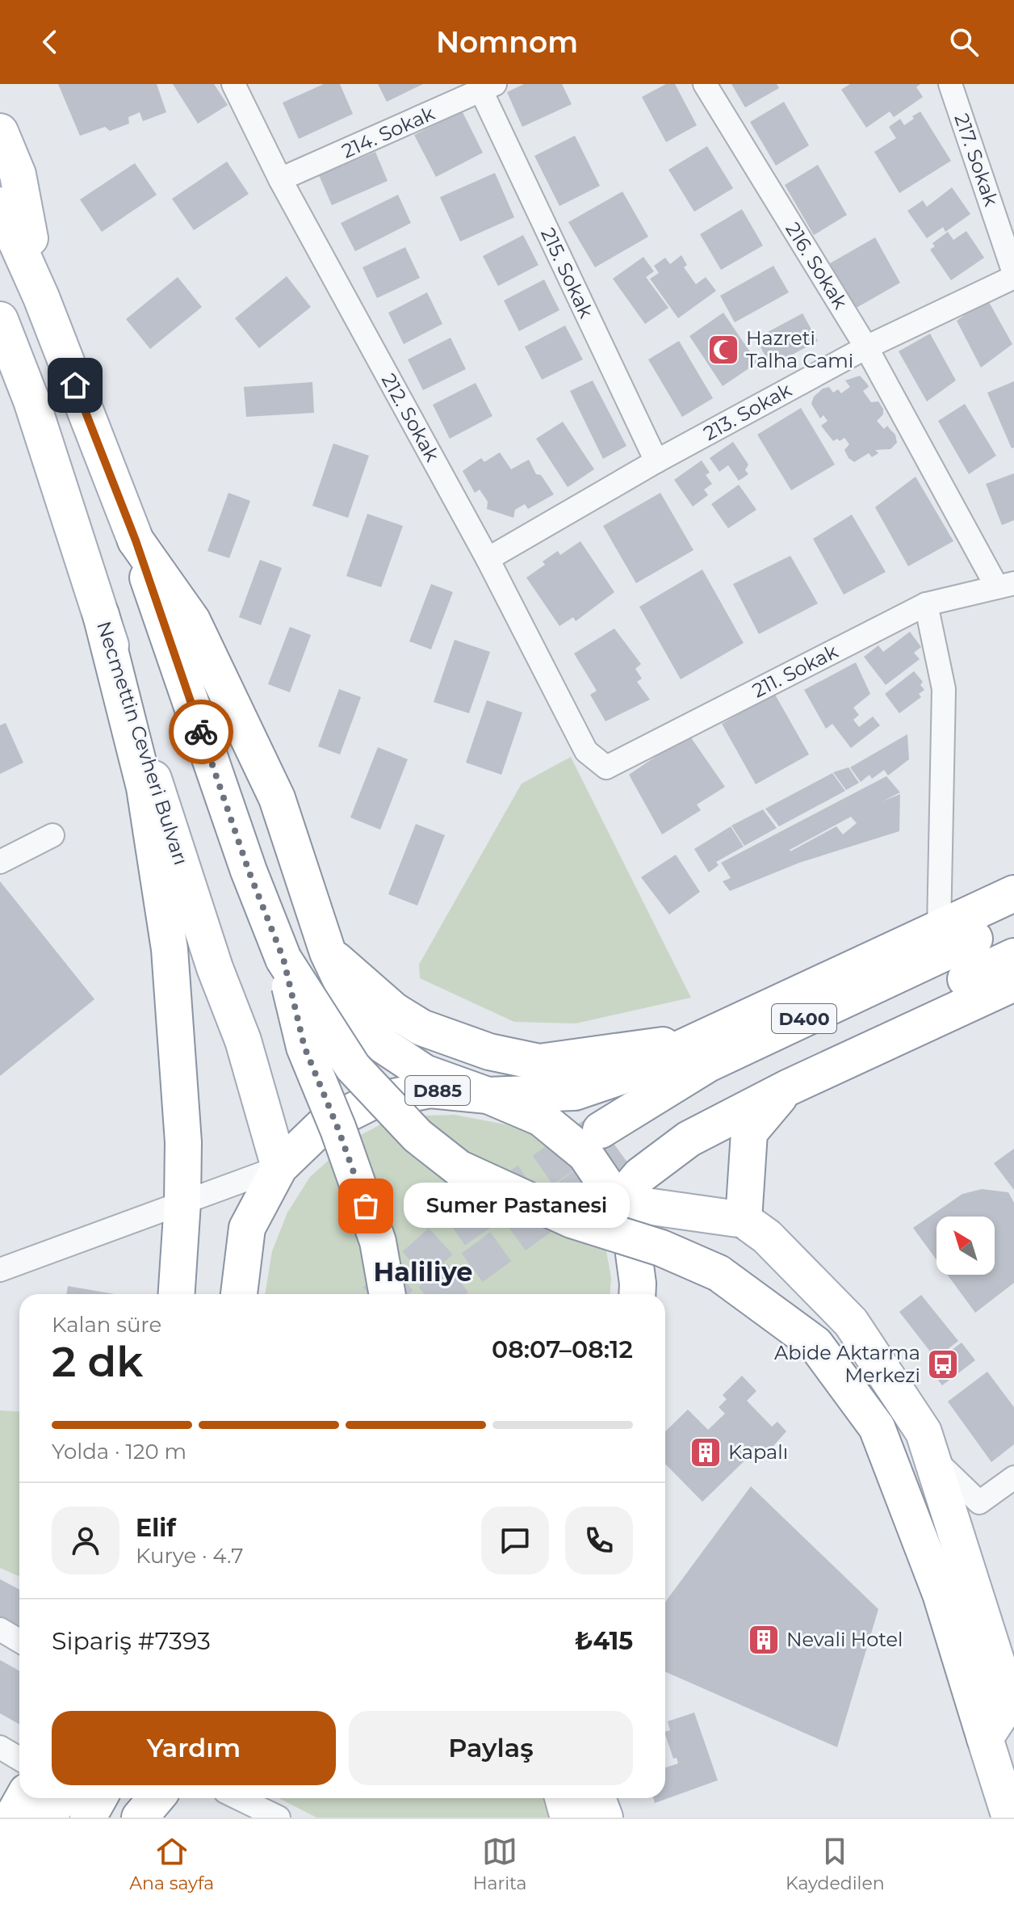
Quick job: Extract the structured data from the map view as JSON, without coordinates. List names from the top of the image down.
{
  "streets": {
    "main road": ["Necmettin Cevheri Bulvarı", "D400", "D885"],
    "street": [
      "214. Sokak",
      "217. Sokak",
      "216. Sokak",
      "215. Sokak",
      "213. Sokak",
      "212. Sokak",
      "211. Sokak"
    ]
  },
  "crossings": [
    ["214. Sokak", "215. Sokak"],
    ["214. Sokak", "212. Sokak"],
    ["217. Sokak", "213. Sokak"],
    ["216. Sokak", "213. Sokak"],
    ["216. Sokak", "211. Sokak"],
    ["215. Sokak", "213. Sokak"],
    ["213. Sokak", "212. Sokak"],
    ["212. Sokak", "211. Sokak"],
    ["Necmettin Cevheri Bulvarı", "D885"]
  ],
  "districts": ["Haliliye"],
  "places": {
    "mosque": ["Hazreti Talha Cami"],
    "other": ["Sumer Pastanesi"],
    "bus stop": ["Abide Aktarma Merkezi"],
    "building": ["Kapalı", "Nevali Hotel"]
  },
  "north": "top left",
  "page": {
    "header": "Nomnom",
    "bubble": "Sumer Pastanesi",
    "heading": ["2 dk", "Kalan süre", "08:07–08:12"],
    "panel": [
      "Elif",
      "Kurye · 4.7",
      "Sipariş #7393",
      "₺415"
    ],
    "bar": "Yolda · 120 m",
    "buttons": ["Yardım", "Paylaş"],
    "tabs": ["Ana sayfa", "Harita", "Kaydedilen"]
  }
}
